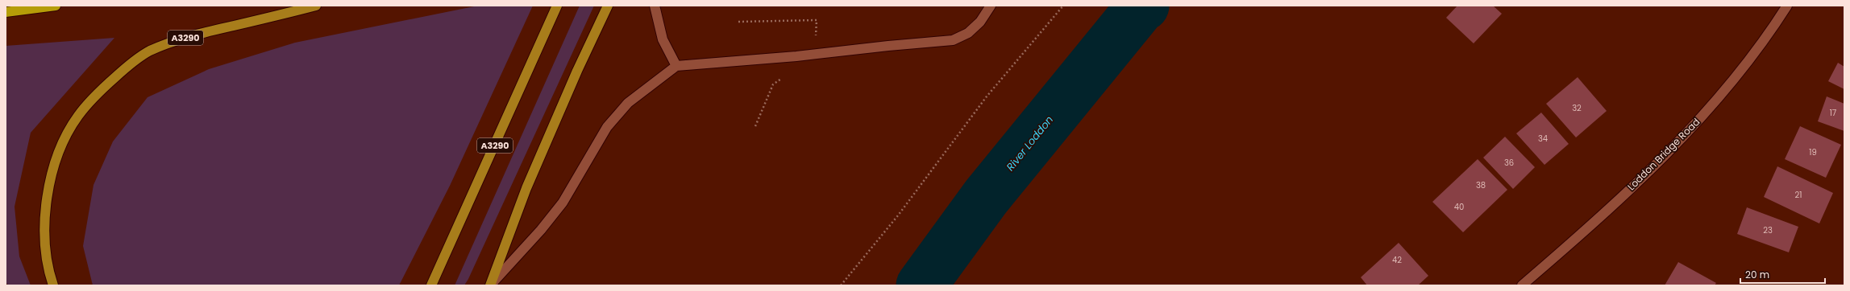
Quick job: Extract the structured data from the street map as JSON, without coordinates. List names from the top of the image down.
{
  "streets": {
    "main road": ["A3290"],
    "street": ["Loddon Bridge Road"]
  },
  "water": ["River Loddon"],
  "house_numbers": [
    "32",
    "17",
    "34",
    "19",
    "36",
    "38",
    "21",
    "40",
    "23",
    "42"
  ],
  "scale_bar": "20 m"
}
